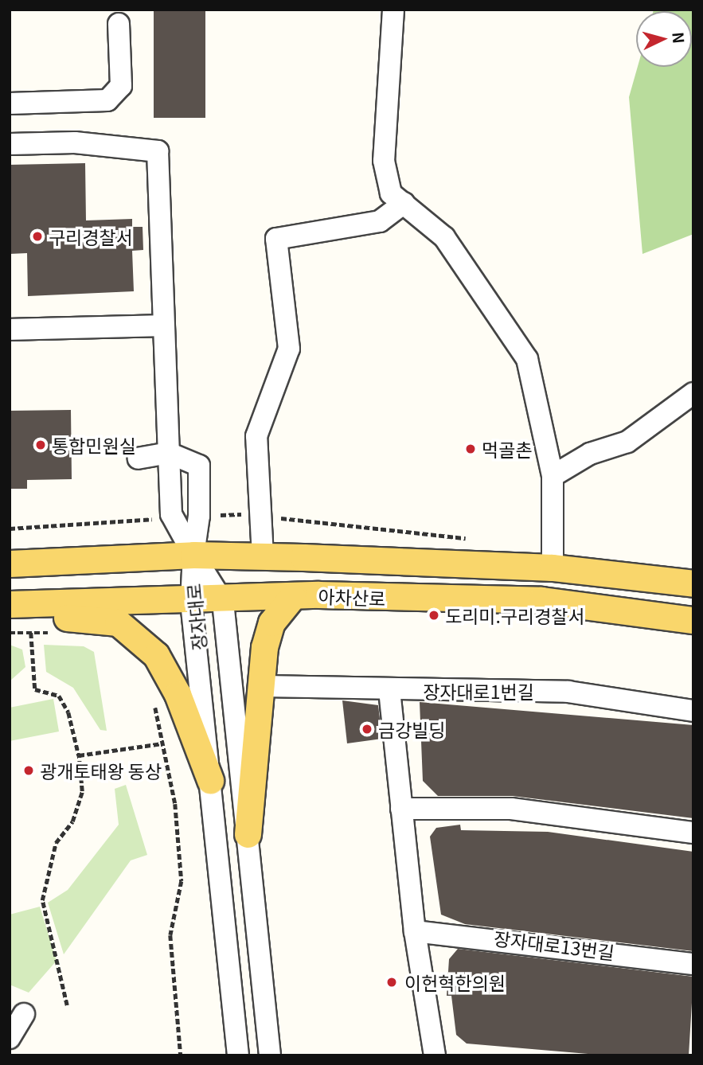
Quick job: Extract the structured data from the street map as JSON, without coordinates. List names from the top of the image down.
{
  "streets": {
    "main road": ["아차산로"],
    "street": ["장자대로", "장자대로1번길", "장자대로13번길"]
  },
  "crossings": [
    ["아차산로", "장자대로"]
  ],
  "places": [
    "구리경찰서",
    "통합민원실",
    "먹골촌",
    "도리미.구리경찰서",
    "금강빌딩",
    "광개토태왕 동상",
    "이헌혁한의원"
  ],
  "north": "right"
}
